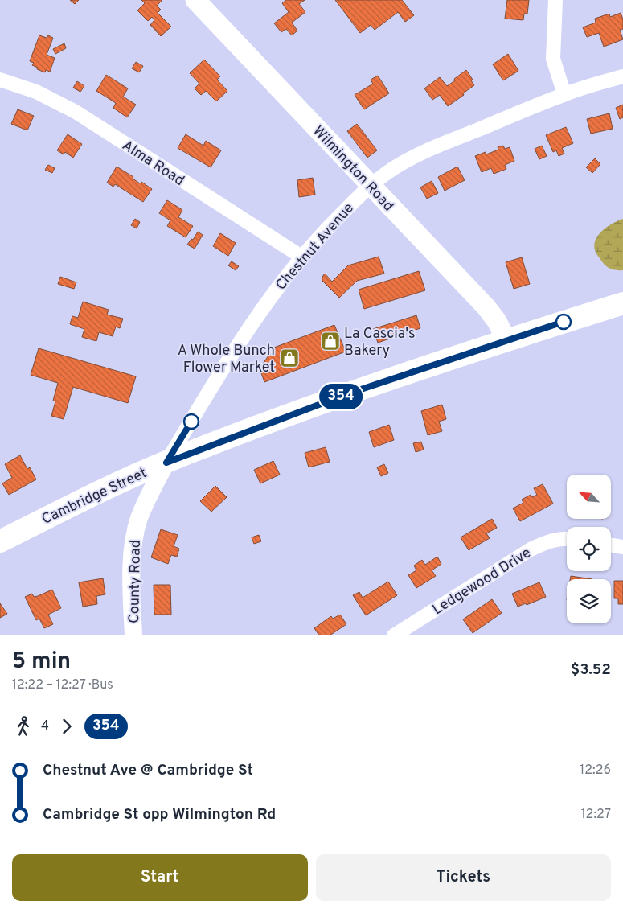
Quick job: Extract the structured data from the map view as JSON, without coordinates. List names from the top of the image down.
{
  "streets": {
    "main road": ["Wilmington Road", "Cambridge Street"],
    "street": [
      "Alma Road",
      "Chestnut Avenue",
      "Ledgewood Drive",
      "County Road"
    ]
  },
  "crossings": [
    ["Alma Road", "Chestnut Avenue"],
    ["Wilmington Road", "Chestnut Avenue"],
    ["Wilmington Road", "Cambridge Street"],
    ["Chestnut Avenue", "Cambridge Street"],
    ["Chestnut Avenue", "County Road"],
    ["Cambridge Street", "County Road"]
  ],
  "places": {
    "shop": ["La Cascia's Bakery", "A Whole Bunch Flower Market"]
  },
  "lines": ["bus line 354"],
  "north": "top left",
  "page": {
    "on_map": "354",
    "heading": ["5 min", "12:22 – 12:27 · Bus", "$3.52"],
    "legs": ["4", "354"],
    "list": [
      {
        "name": "Chestnut Ave @ Cambridge St",
        "value": "12:26"
      },
      {
        "name": "Cambridge St opp Wilmington Rd",
        "value": "12:27"
      }
    ],
    "buttons": ["Start", "Tickets"]
  }
}
